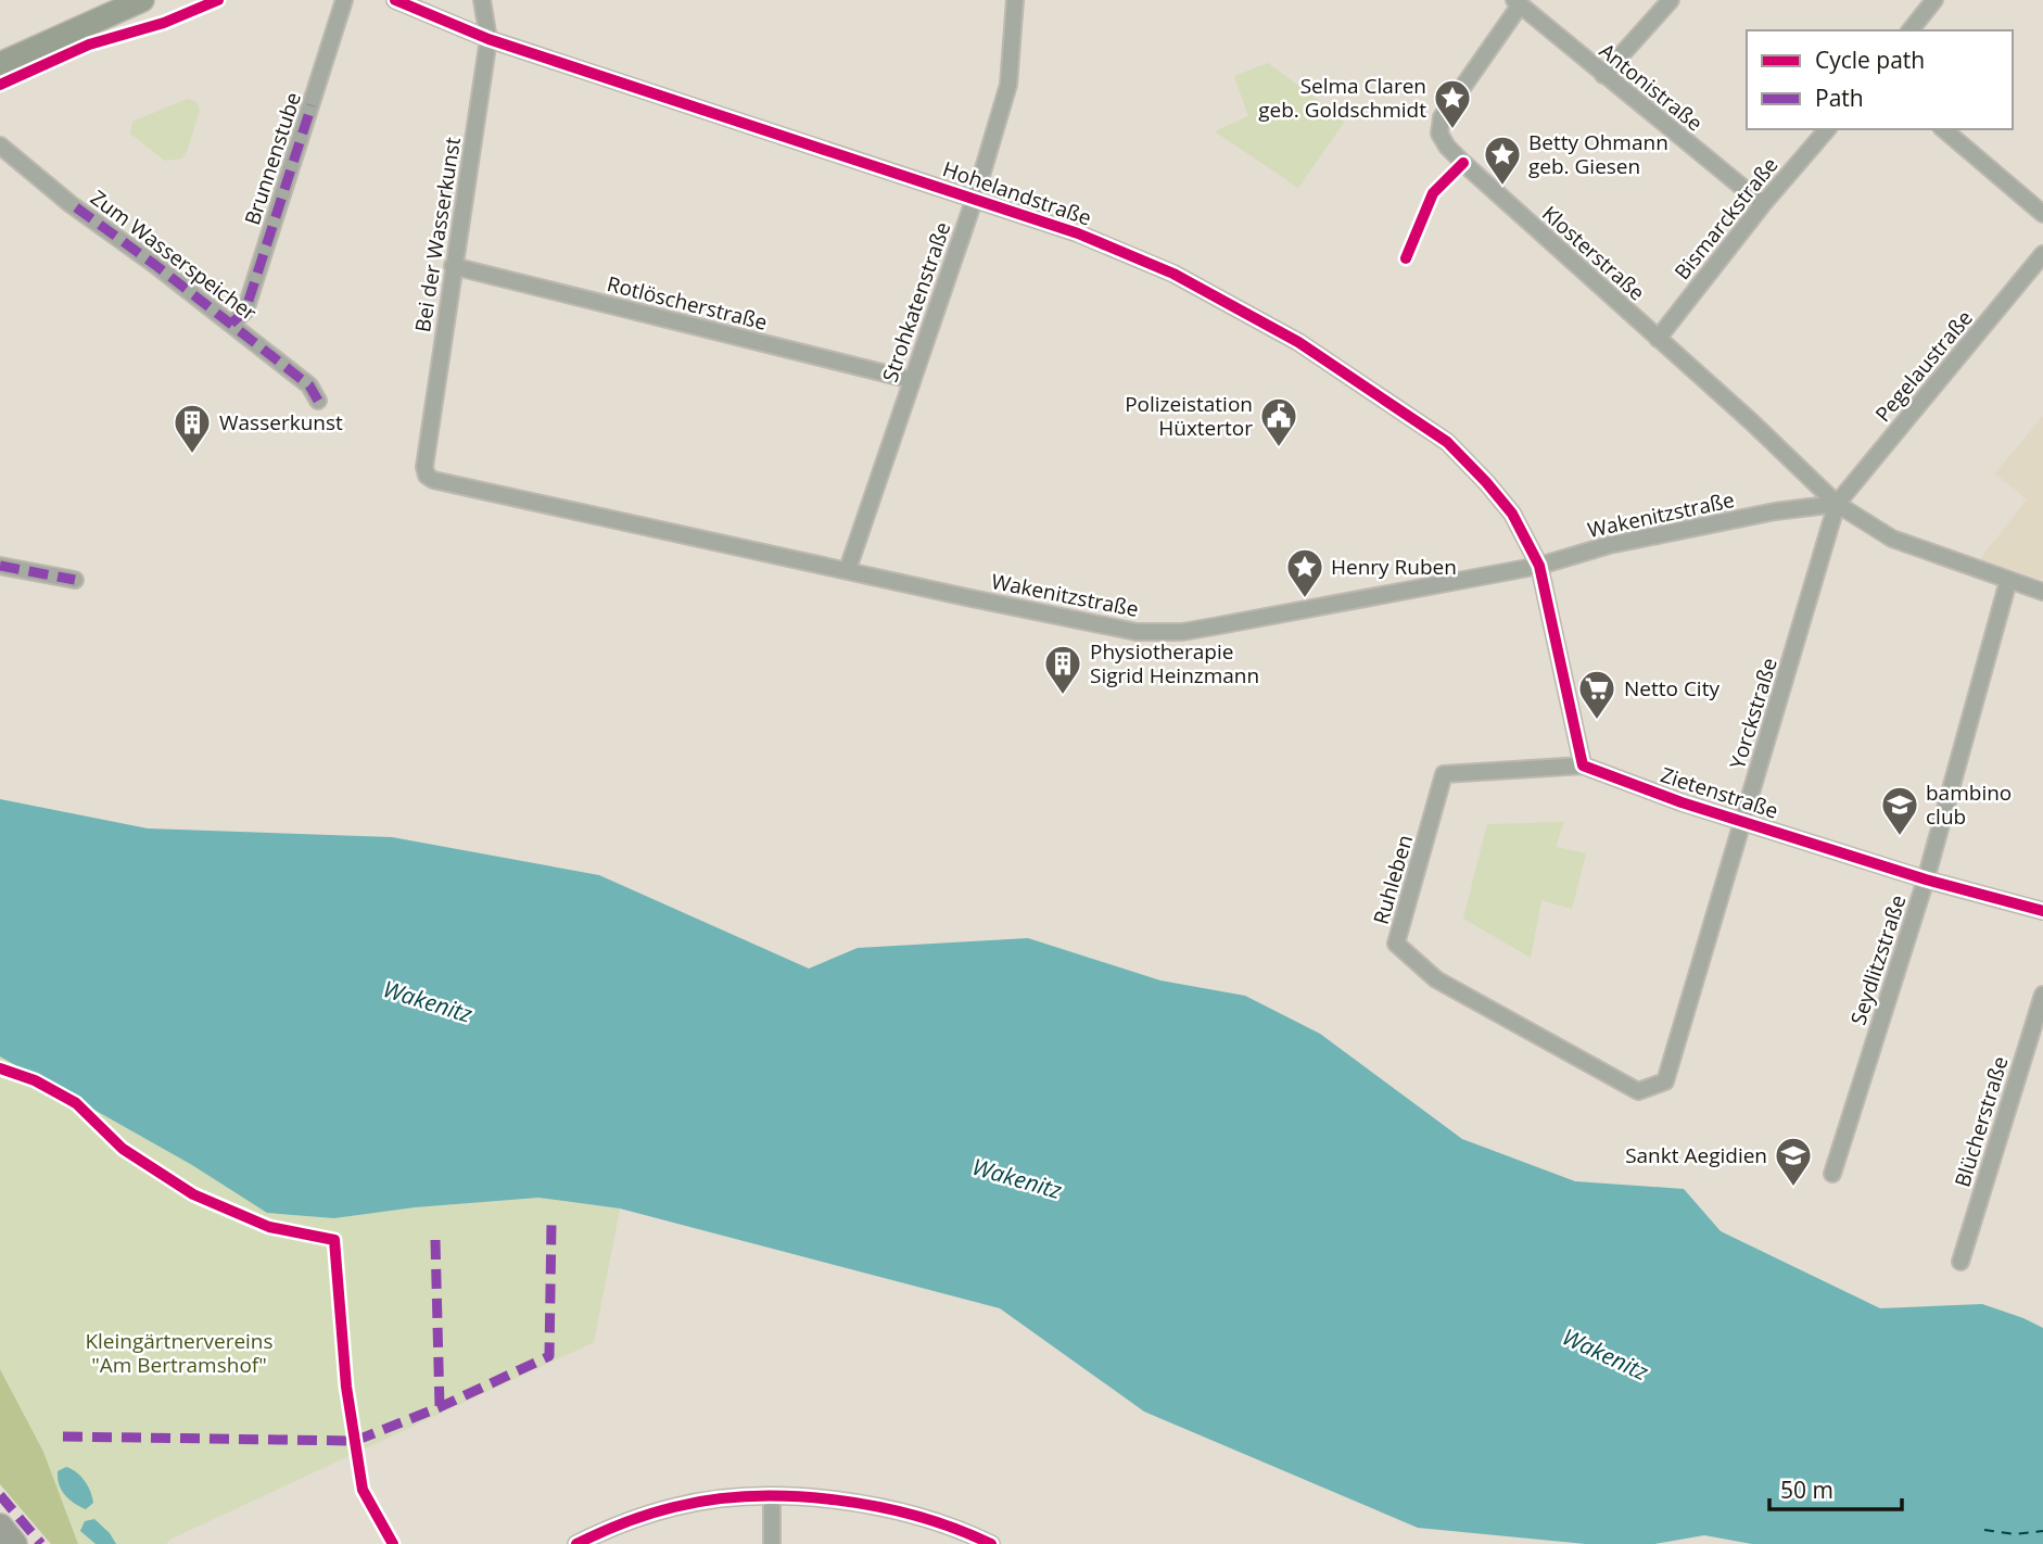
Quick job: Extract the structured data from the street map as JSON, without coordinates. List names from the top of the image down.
{
  "streets": {
    "street": [
      "Antonistraße",
      "Brunnenstube",
      "Hohelandstraße",
      "Bismarckstraße",
      "Bei der Wasserkunst",
      "Klosterstraße",
      "Zum Wasserspeicher",
      "Strohkatenstraße",
      "Rotlöscherstraße",
      "Pegelaustraße",
      "Wakenitzstraße",
      "Yorckstraße",
      "Zietenstraße",
      "Ruhleben",
      "Seydlitzstraße",
      "Blücherstraße"
    ]
  },
  "crossings": [
    ["Antonistraße", "Bismarckstraße"],
    ["Antonistraße", "Klosterstraße"],
    ["Brunnenstube", "Zum Wasserspeicher"],
    ["Hohelandstraße", "Bei der Wasserkunst"],
    ["Hohelandstraße", "Strohkatenstraße"],
    ["Hohelandstraße", "Wakenitzstraße"],
    ["Bismarckstraße", "Klosterstraße"],
    ["Bei der Wasserkunst", "Rotlöscherstraße"],
    ["Bei der Wasserkunst", "Wakenitzstraße"],
    ["Klosterstraße", "Pegelaustraße"],
    ["Klosterstraße", "Wakenitzstraße"],
    ["Klosterstraße", "Yorckstraße"],
    ["Strohkatenstraße", "Rotlöscherstraße"],
    ["Strohkatenstraße", "Wakenitzstraße"],
    ["Pegelaustraße", "Wakenitzstraße"],
    ["Pegelaustraße", "Yorckstraße"],
    ["Wakenitzstraße", "Yorckstraße"],
    ["Yorckstraße", "Zietenstraße"],
    ["Yorckstraße", "Ruhleben"],
    ["Zietenstraße", "Ruhleben"],
    ["Zietenstraße", "Seydlitzstraße"]
  ],
  "water": ["Wakenitz"],
  "parks": ["Kleingärtnervereins \"Am Bertramshof\""],
  "places": {
    "place": ["Selma Claren geb. Goldschmidt", "Betty Ohmann geb. Giesen", "Henry Ruben"],
    "public building": ["Polizeistation Hüxtertor"],
    "building": ["Wasserkunst", "Physiotherapie Sigrid Heinzmann"],
    "supermarket": ["Netto City"],
    "school or university": ["bambino club", "Sankt Aegidien"]
  },
  "legend": ["Cycle path", "Path"],
  "scale_bar": "50 m"
}
